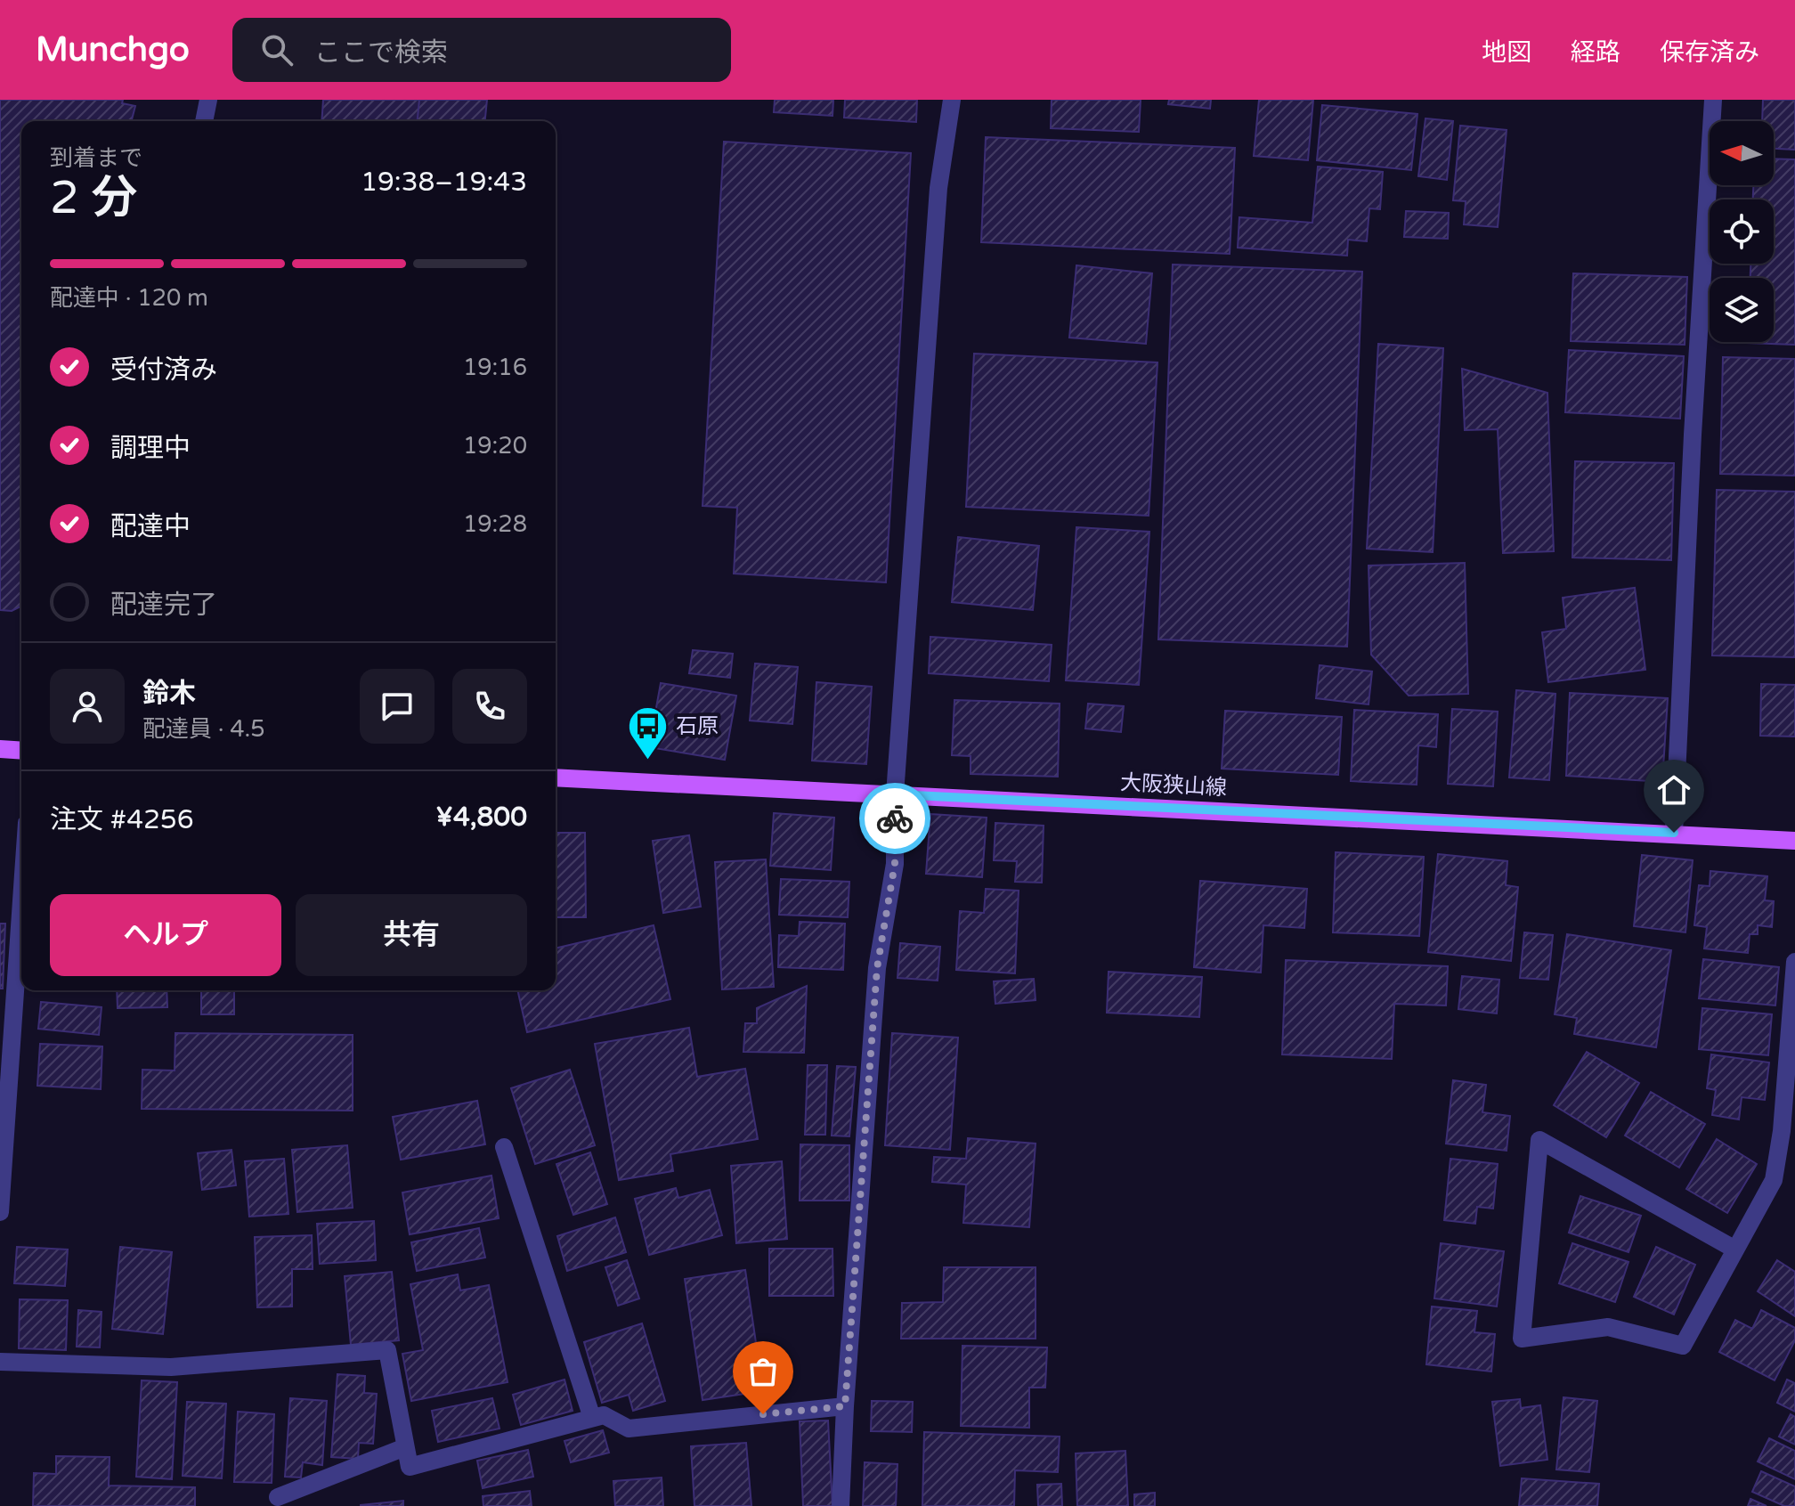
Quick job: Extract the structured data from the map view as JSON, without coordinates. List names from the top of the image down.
{
  "streets": {
    "main road": ["大阪狭山線"]
  },
  "places": {
    "bus stop": ["石原"]
  },
  "north": "left",
  "page": {
    "header": "Munchgo",
    "search": "ここで検索",
    "nav": ["地図", "経路", "保存済み"],
    "heading": ["2 分", "到着まで", "19:38–19:43"],
    "panel": [
      "鈴木",
      "配達員 · 4.5",
      "注文 #4256",
      "¥4,800"
    ],
    "bar": "配達中 · 120 m",
    "list": [
      ["受付済み", "19:16"],
      ["調理中", "19:20"],
      ["配達中", "19:28"],
      "配達完了"
    ],
    "buttons": ["ヘルプ", "共有"]
  }
}
